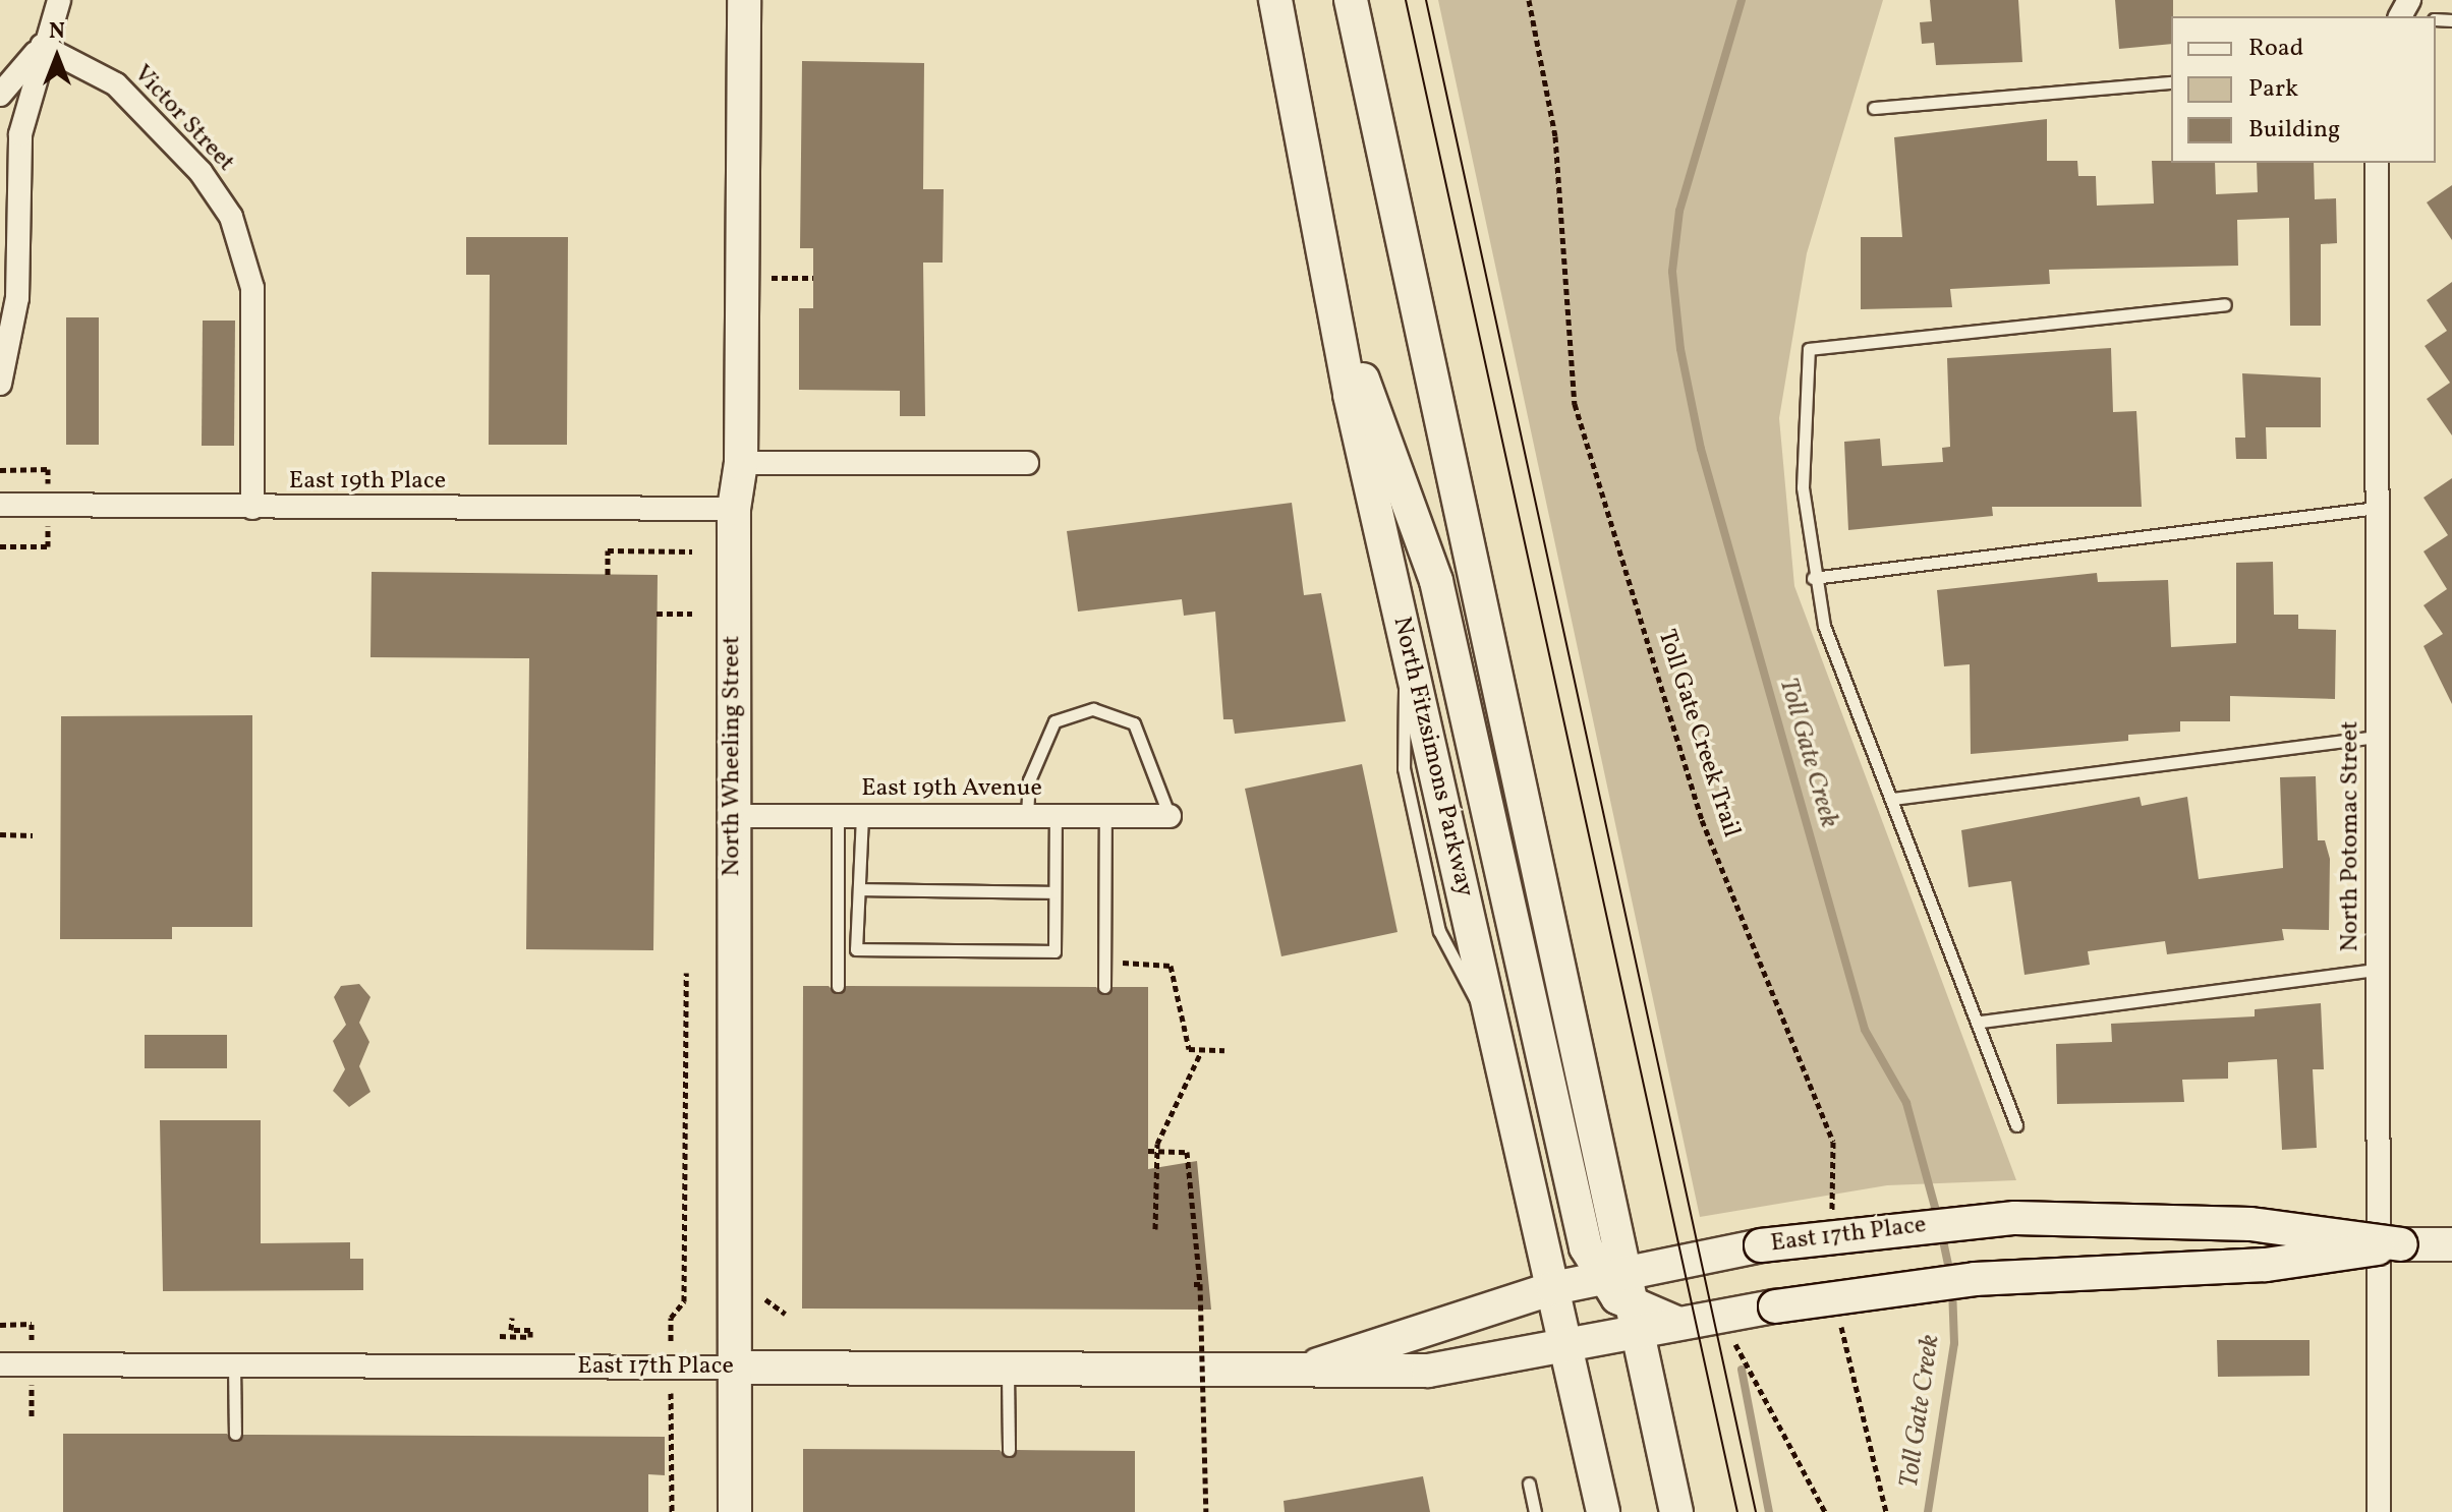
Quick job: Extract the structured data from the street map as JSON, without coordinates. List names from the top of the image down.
{
  "streets": {
    "main road": ["North Wheeling Street", "North Fitzsimons Parkway", "East 17th Place"],
    "street": [
      "Victor Street",
      "East 19th Place",
      "East 19th Avenue",
      "North Potomac Street"
    ],
    "path": ["Toll Gate Creek Trail"]
  },
  "crossings": [
    ["Victor Street", "East 19th Place"],
    ["East 19th Place", "North Wheeling Street"],
    ["North Wheeling Street", "East 19th Avenue"],
    ["North Wheeling Street", "East 17th Place"],
    ["North Fitzsimons Parkway", "East 17th Place"]
  ],
  "water": ["Toll Gate Creek"],
  "legend": ["Road", "Park", "Building"],
  "north": "top"
}
